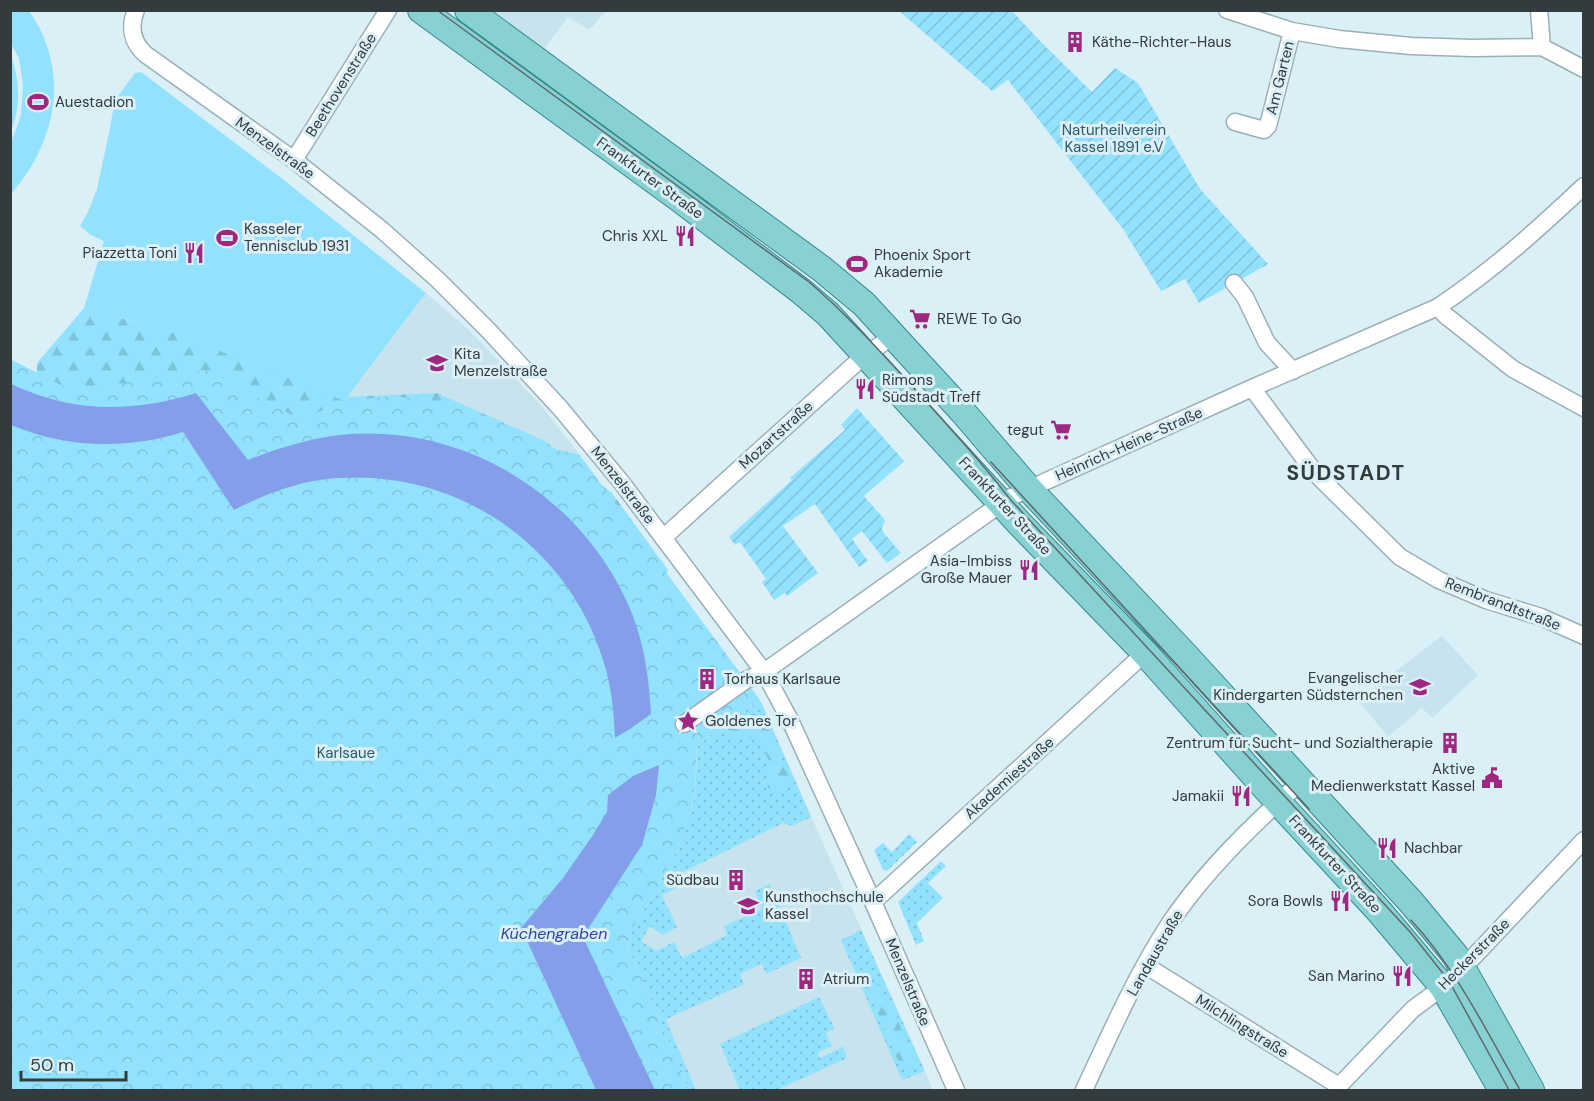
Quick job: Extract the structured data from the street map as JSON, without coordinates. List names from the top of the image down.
{
  "streets": {
    "main road": ["Frankfurter Straße"],
    "street": [
      "Am Garten",
      "Beethovenstraße",
      "Menzelstraße",
      "Mozartstraße",
      "Heinrich-Heine-Straße",
      "Rembrandtstraße",
      "Akademiestraße",
      "Landaustraße",
      "Heckerstraße",
      "Milchlingstraße"
    ]
  },
  "crossings": [
    ["Beethovenstraße", "Menzelstraße"],
    ["Menzelstraße", "Mozartstraße"],
    ["Menzelstraße", "Heinrich-Heine-Straße"],
    ["Menzelstraße", "Akademiestraße"],
    ["Frankfurter Straße", "Mozartstraße"],
    ["Frankfurter Straße", "Heinrich-Heine-Straße"],
    ["Frankfurter Straße", "Akademiestraße"],
    ["Frankfurter Straße", "Landaustraße"],
    ["Frankfurter Straße", "Heckerstraße"],
    ["Heinrich-Heine-Straße", "Rembrandtstraße"],
    ["Landaustraße", "Milchlingstraße"],
    ["Heckerstraße", "Milchlingstraße"]
  ],
  "districts": ["SÜDSTADT"],
  "water": ["Küchengraben"],
  "parks": ["Naturheilverein Kassel 1891 e.V", "Karlsaue"],
  "places": {
    "building": [
      "Käthe-Richter-Haus",
      "Torhaus Karlsaue",
      "Zentrum für Sucht- und Sozialtherapie",
      "Südbau",
      "Atrium"
    ],
    "sports": ["Auestadion", "Kasseler Tennisclub 1931", "Phoenix Sport Akademie"],
    "restaurant": [
      "Chris XXL",
      "Piazzetta Toni",
      "Rimons Südstadt Treff",
      "Asia-Imbiss Große Mauer",
      "Jamakii",
      "Nachbar",
      "Sora Bowls",
      "San Marino"
    ],
    "supermarket": ["REWE To Go", "tegut"],
    "school or university": ["Kita Menzelstraße", "Evangelischer Kindergarten Südsternchen", "Kunsthochschule Kassel"],
    "place": ["Goldenes Tor"],
    "public building": ["Aktive Medienwerkstatt Kassel"]
  },
  "scale_bar": "50 m"
}
